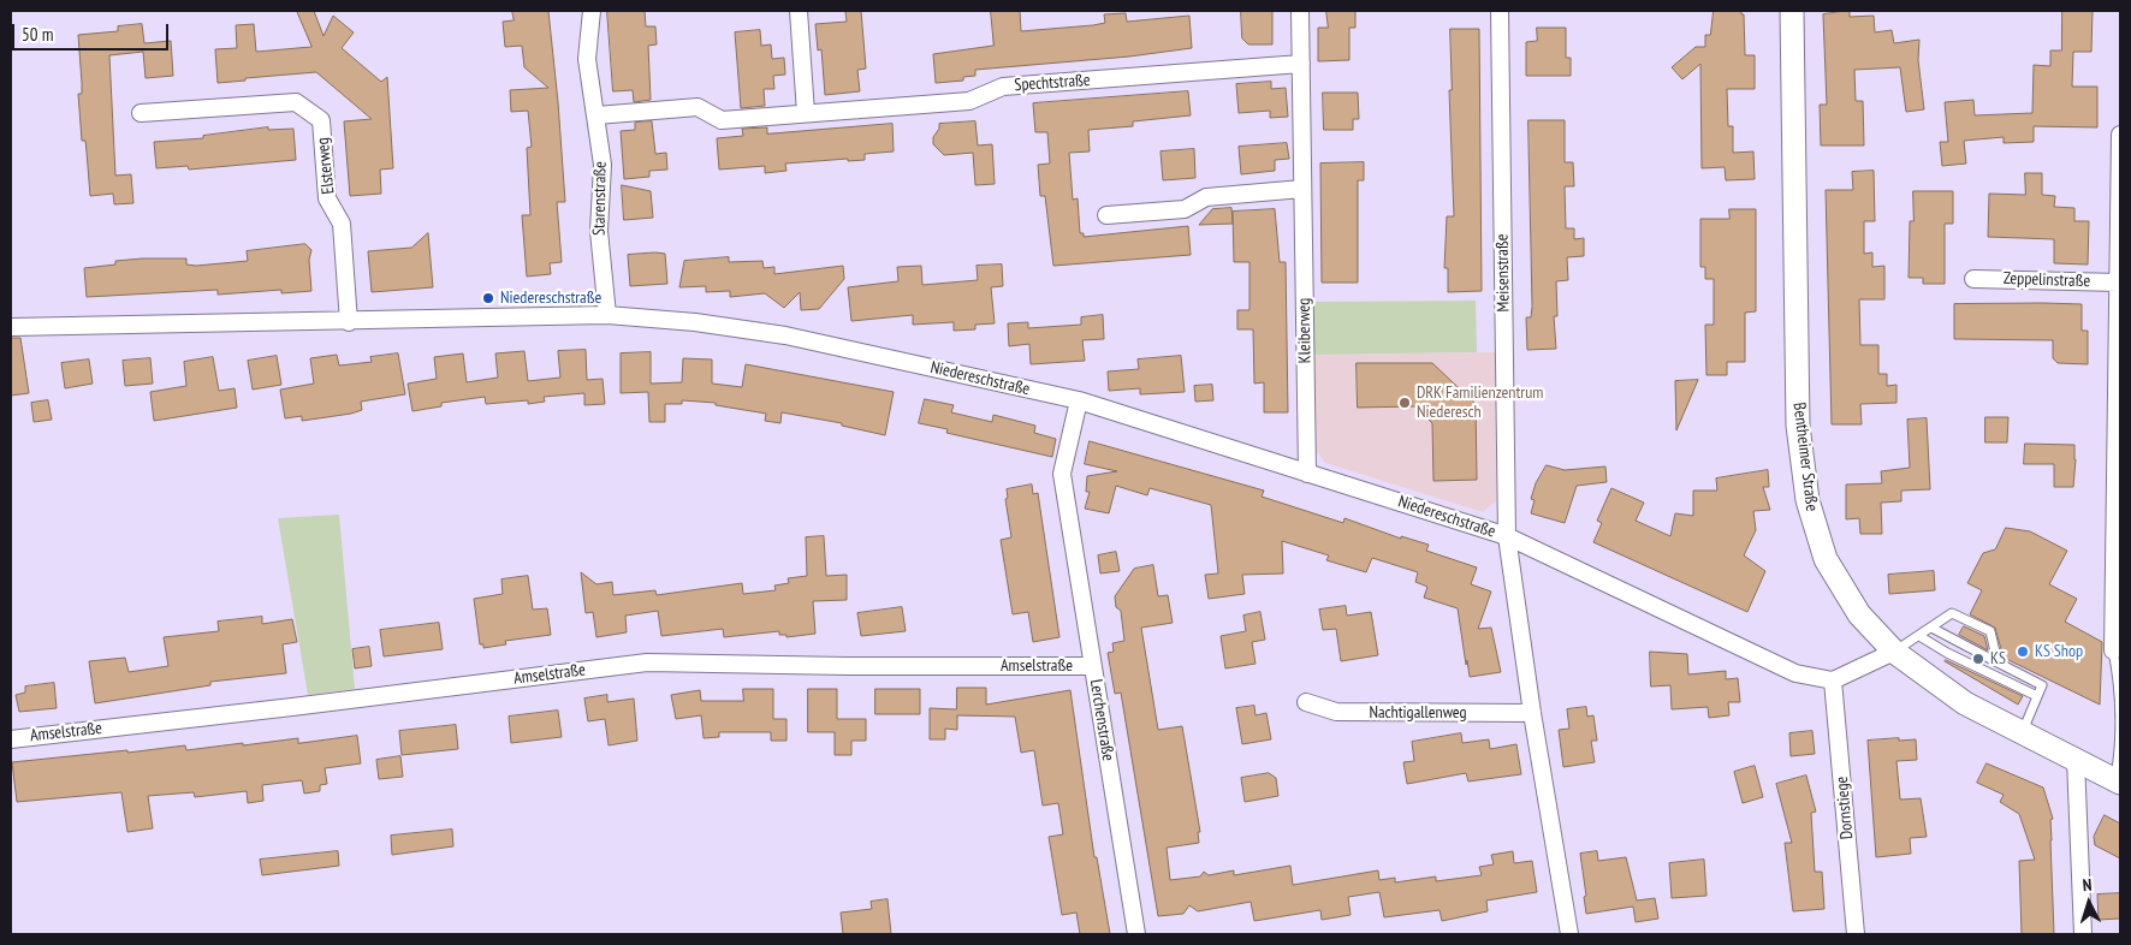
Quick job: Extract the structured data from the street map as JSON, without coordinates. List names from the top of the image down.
{
  "streets": {
    "main road": ["Bentheimer Straße"],
    "street": [
      "Spechtstraße",
      "Elsterweg",
      "Starenstraße",
      "Meisenstraße",
      "Zeppelinstraße",
      "Kleiberweg",
      "Niedereschstraße",
      "Amselstraße",
      "Nachtigallenweg",
      "Lerchenstraße",
      "Dornstiege"
    ]
  },
  "crossings": [
    ["Spechtstraße", "Starenstraße"],
    ["Spechtstraße", "Kleiberweg"],
    ["Elsterweg", "Niedereschstraße"],
    ["Starenstraße", "Niedereschstraße"],
    ["Meisenstraße", "Niedereschstraße"],
    ["Kleiberweg", "Niedereschstraße"],
    ["Niedereschstraße", "Lerchenstraße"],
    ["Niedereschstraße", "Dornstiege"],
    ["Amselstraße", "Lerchenstraße"]
  ],
  "places": [
    "Niedereschstraße",
    "DRK Familienzentrum Niederesch",
    "KS Shop",
    "KS"
  ],
  "scale_bar": "50 m",
  "north": "top"
}
